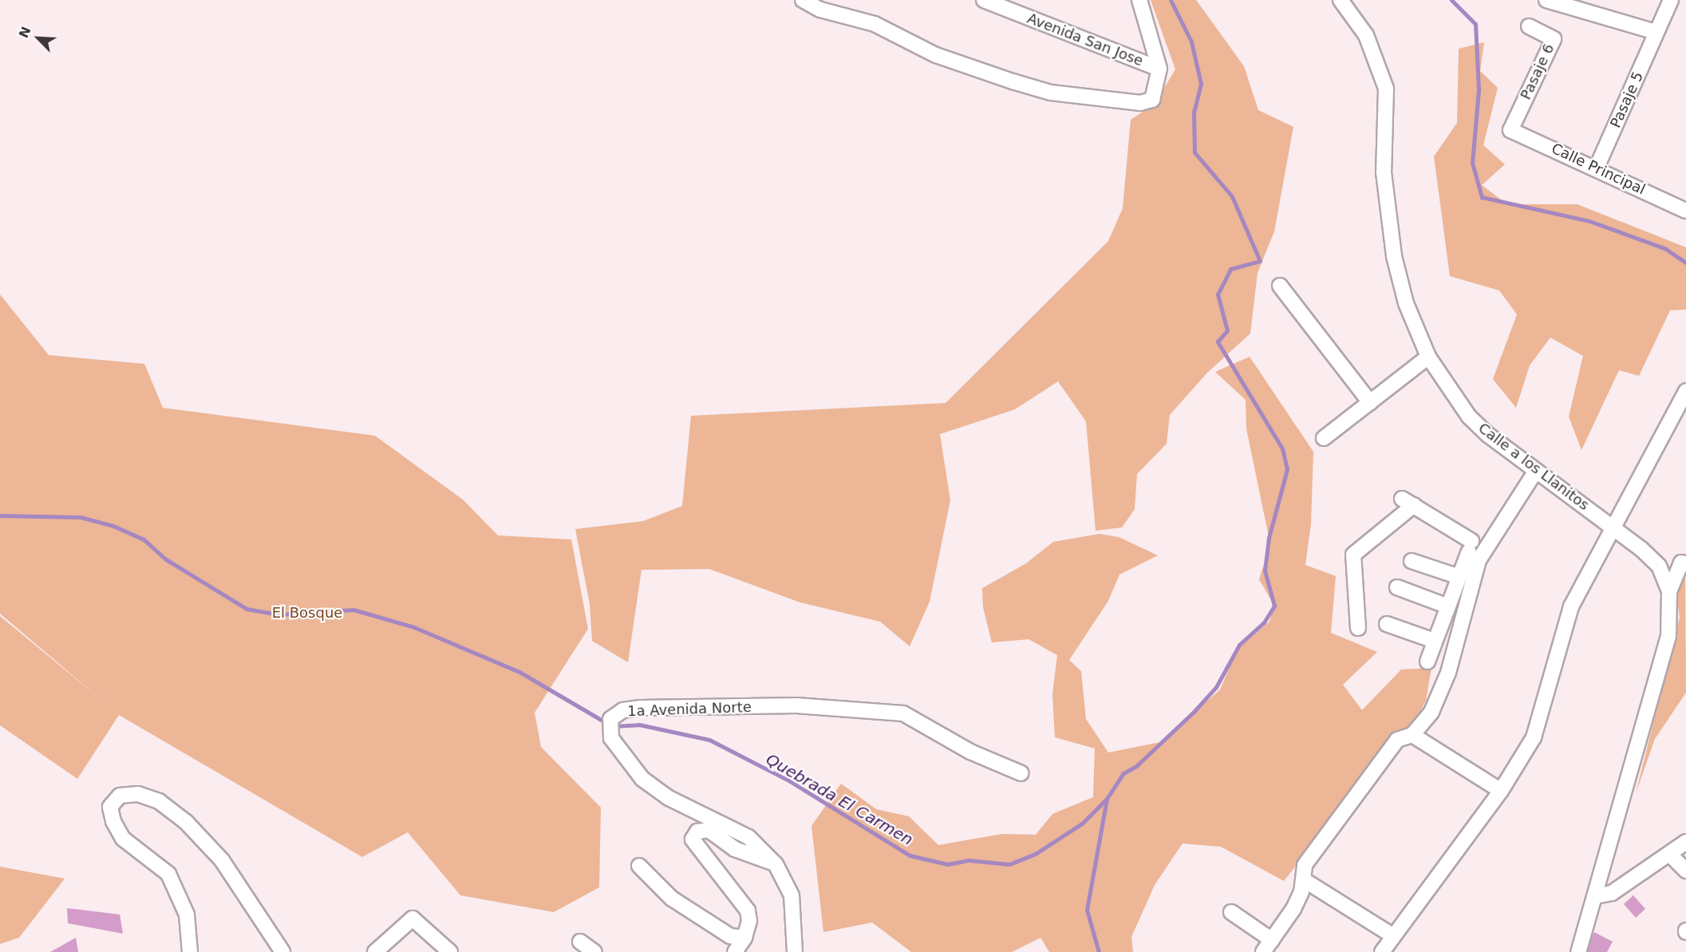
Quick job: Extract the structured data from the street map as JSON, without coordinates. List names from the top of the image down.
{
  "streets": {
    "street": [
      "Avenida San Jose",
      "Pasaje 6",
      "Pasaje 5",
      "Calle Principal",
      "Calle a los Llanitos",
      "1a Avenida Norte"
    ]
  },
  "crossings": [
    ["Pasaje 6", "Calle Principal"],
    ["Pasaje 5", "Calle Principal"]
  ],
  "water": ["Quebrada El Carmen"],
  "parks": ["El Bosque"],
  "north": "top left"
}
